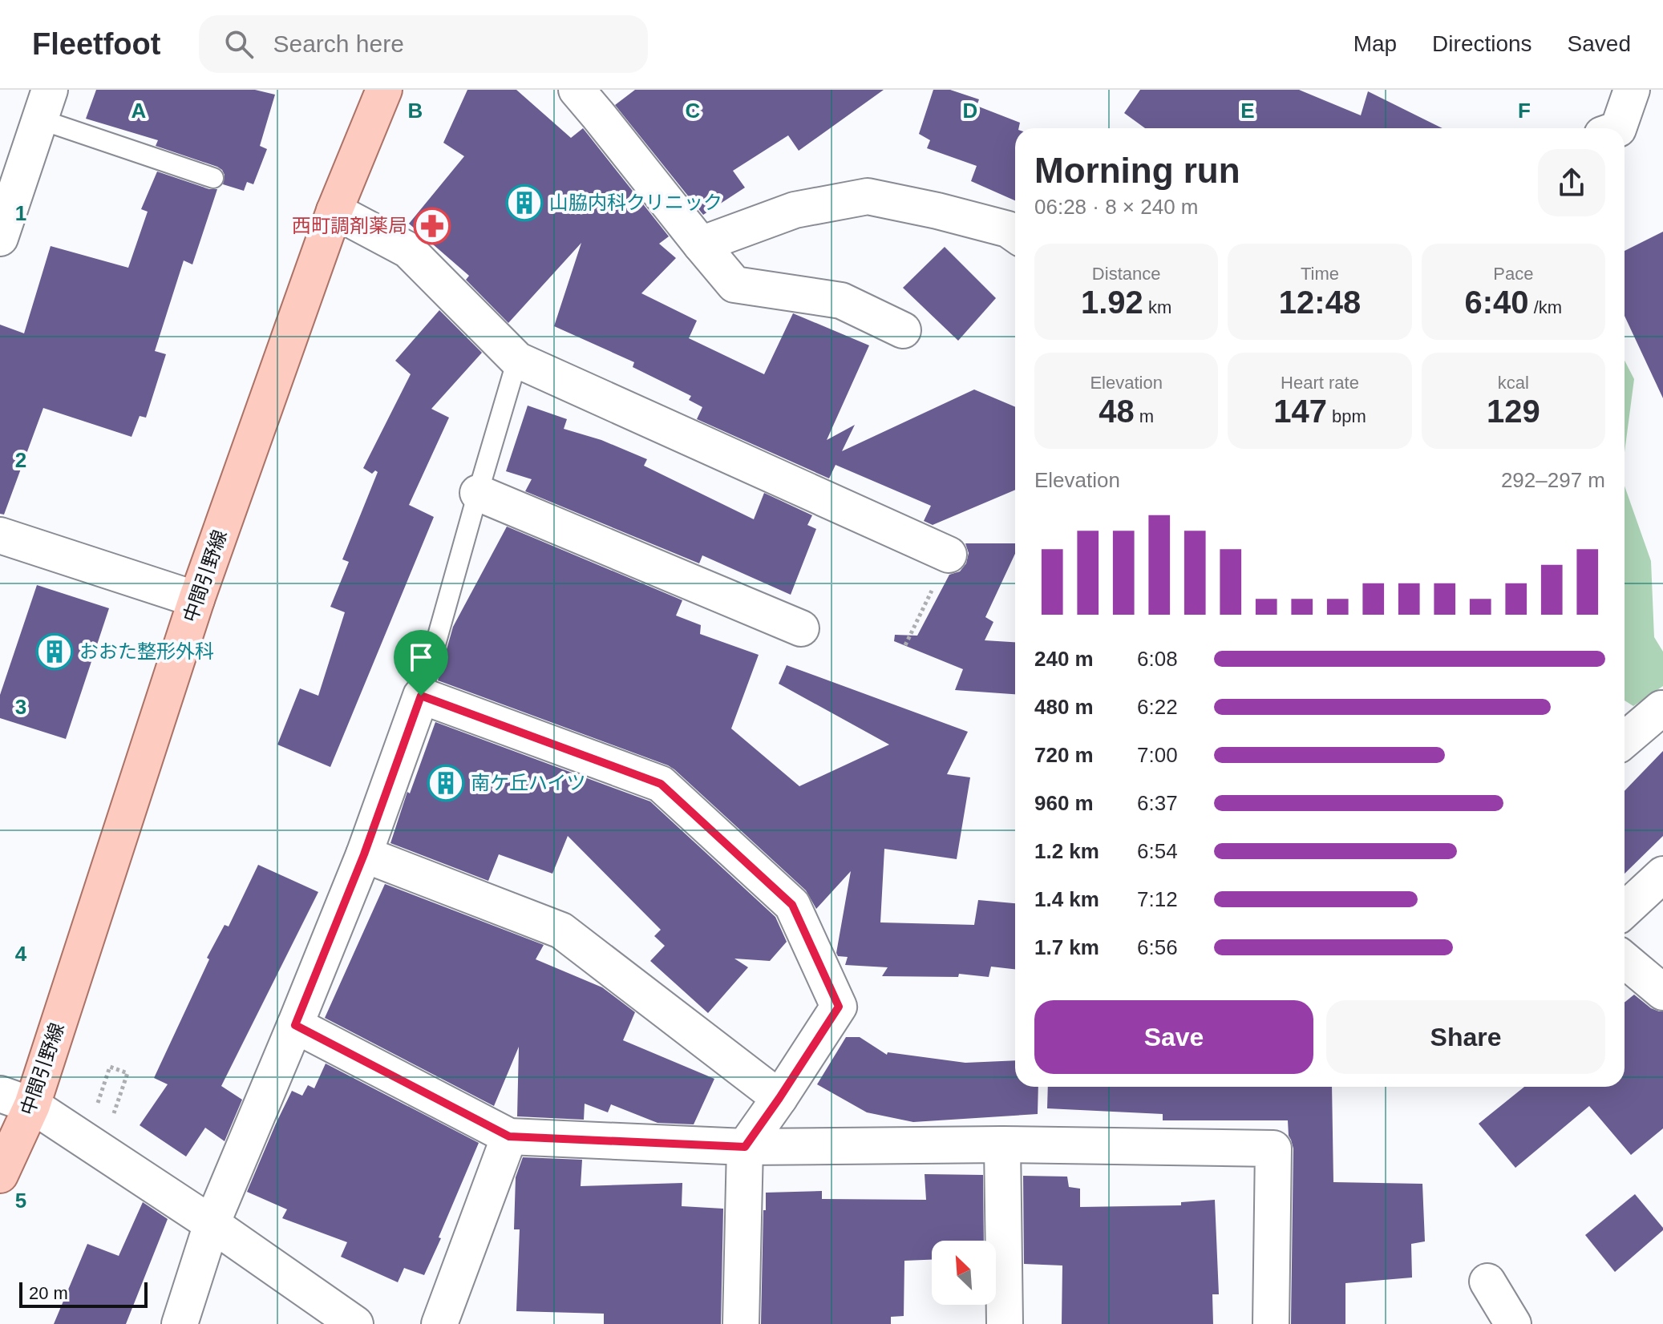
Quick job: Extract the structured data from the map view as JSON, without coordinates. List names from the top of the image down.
{
  "streets": {
    "main road": ["中間引野線"]
  },
  "places": {
    "building": ["山脇内科クリニック", "おおた整形外科", "南ケ丘ハイツ"],
    "pharmacy": ["西町調剤薬局"]
  },
  "scale_bar": "20 m",
  "north": "top left",
  "page": {
    "header": "Fleetfoot",
    "search": "Search here",
    "nav": ["Map", "Directions", "Saved"],
    "heading": ["Morning run", "06:28 · 8 × 240 m"],
    "stats": [
      ["Distance", "1.92 km"],
      ["Time", "12:48"],
      ["Pace", "6:40 /km"],
      ["Elevation", "48 m"],
      ["Heart rate", "147 bpm"],
      ["kcal", "129"]
    ],
    "chart": ["Elevation", "292–297 m"],
    "list": [
      {
        "name": "240 m",
        "note": "6:08"
      },
      {
        "name": "480 m",
        "note": "6:22"
      },
      {
        "name": "720 m",
        "note": "7:00"
      },
      {
        "name": "960 m",
        "note": "6:37"
      },
      {
        "name": "1.2 km",
        "note": "6:54"
      },
      {
        "name": "1.4 km",
        "note": "7:12"
      },
      {
        "name": "1.7 km",
        "note": "6:56"
      }
    ],
    "buttons": ["Save", "Share"],
    "scale": "20 m"
  },
  "grid": {
    "columns": [
      "A",
      "B",
      "C",
      "D",
      "E",
      "F"
    ],
    "rows": [
      "1",
      "2",
      "3",
      "4",
      "5"
    ]
  }
}
